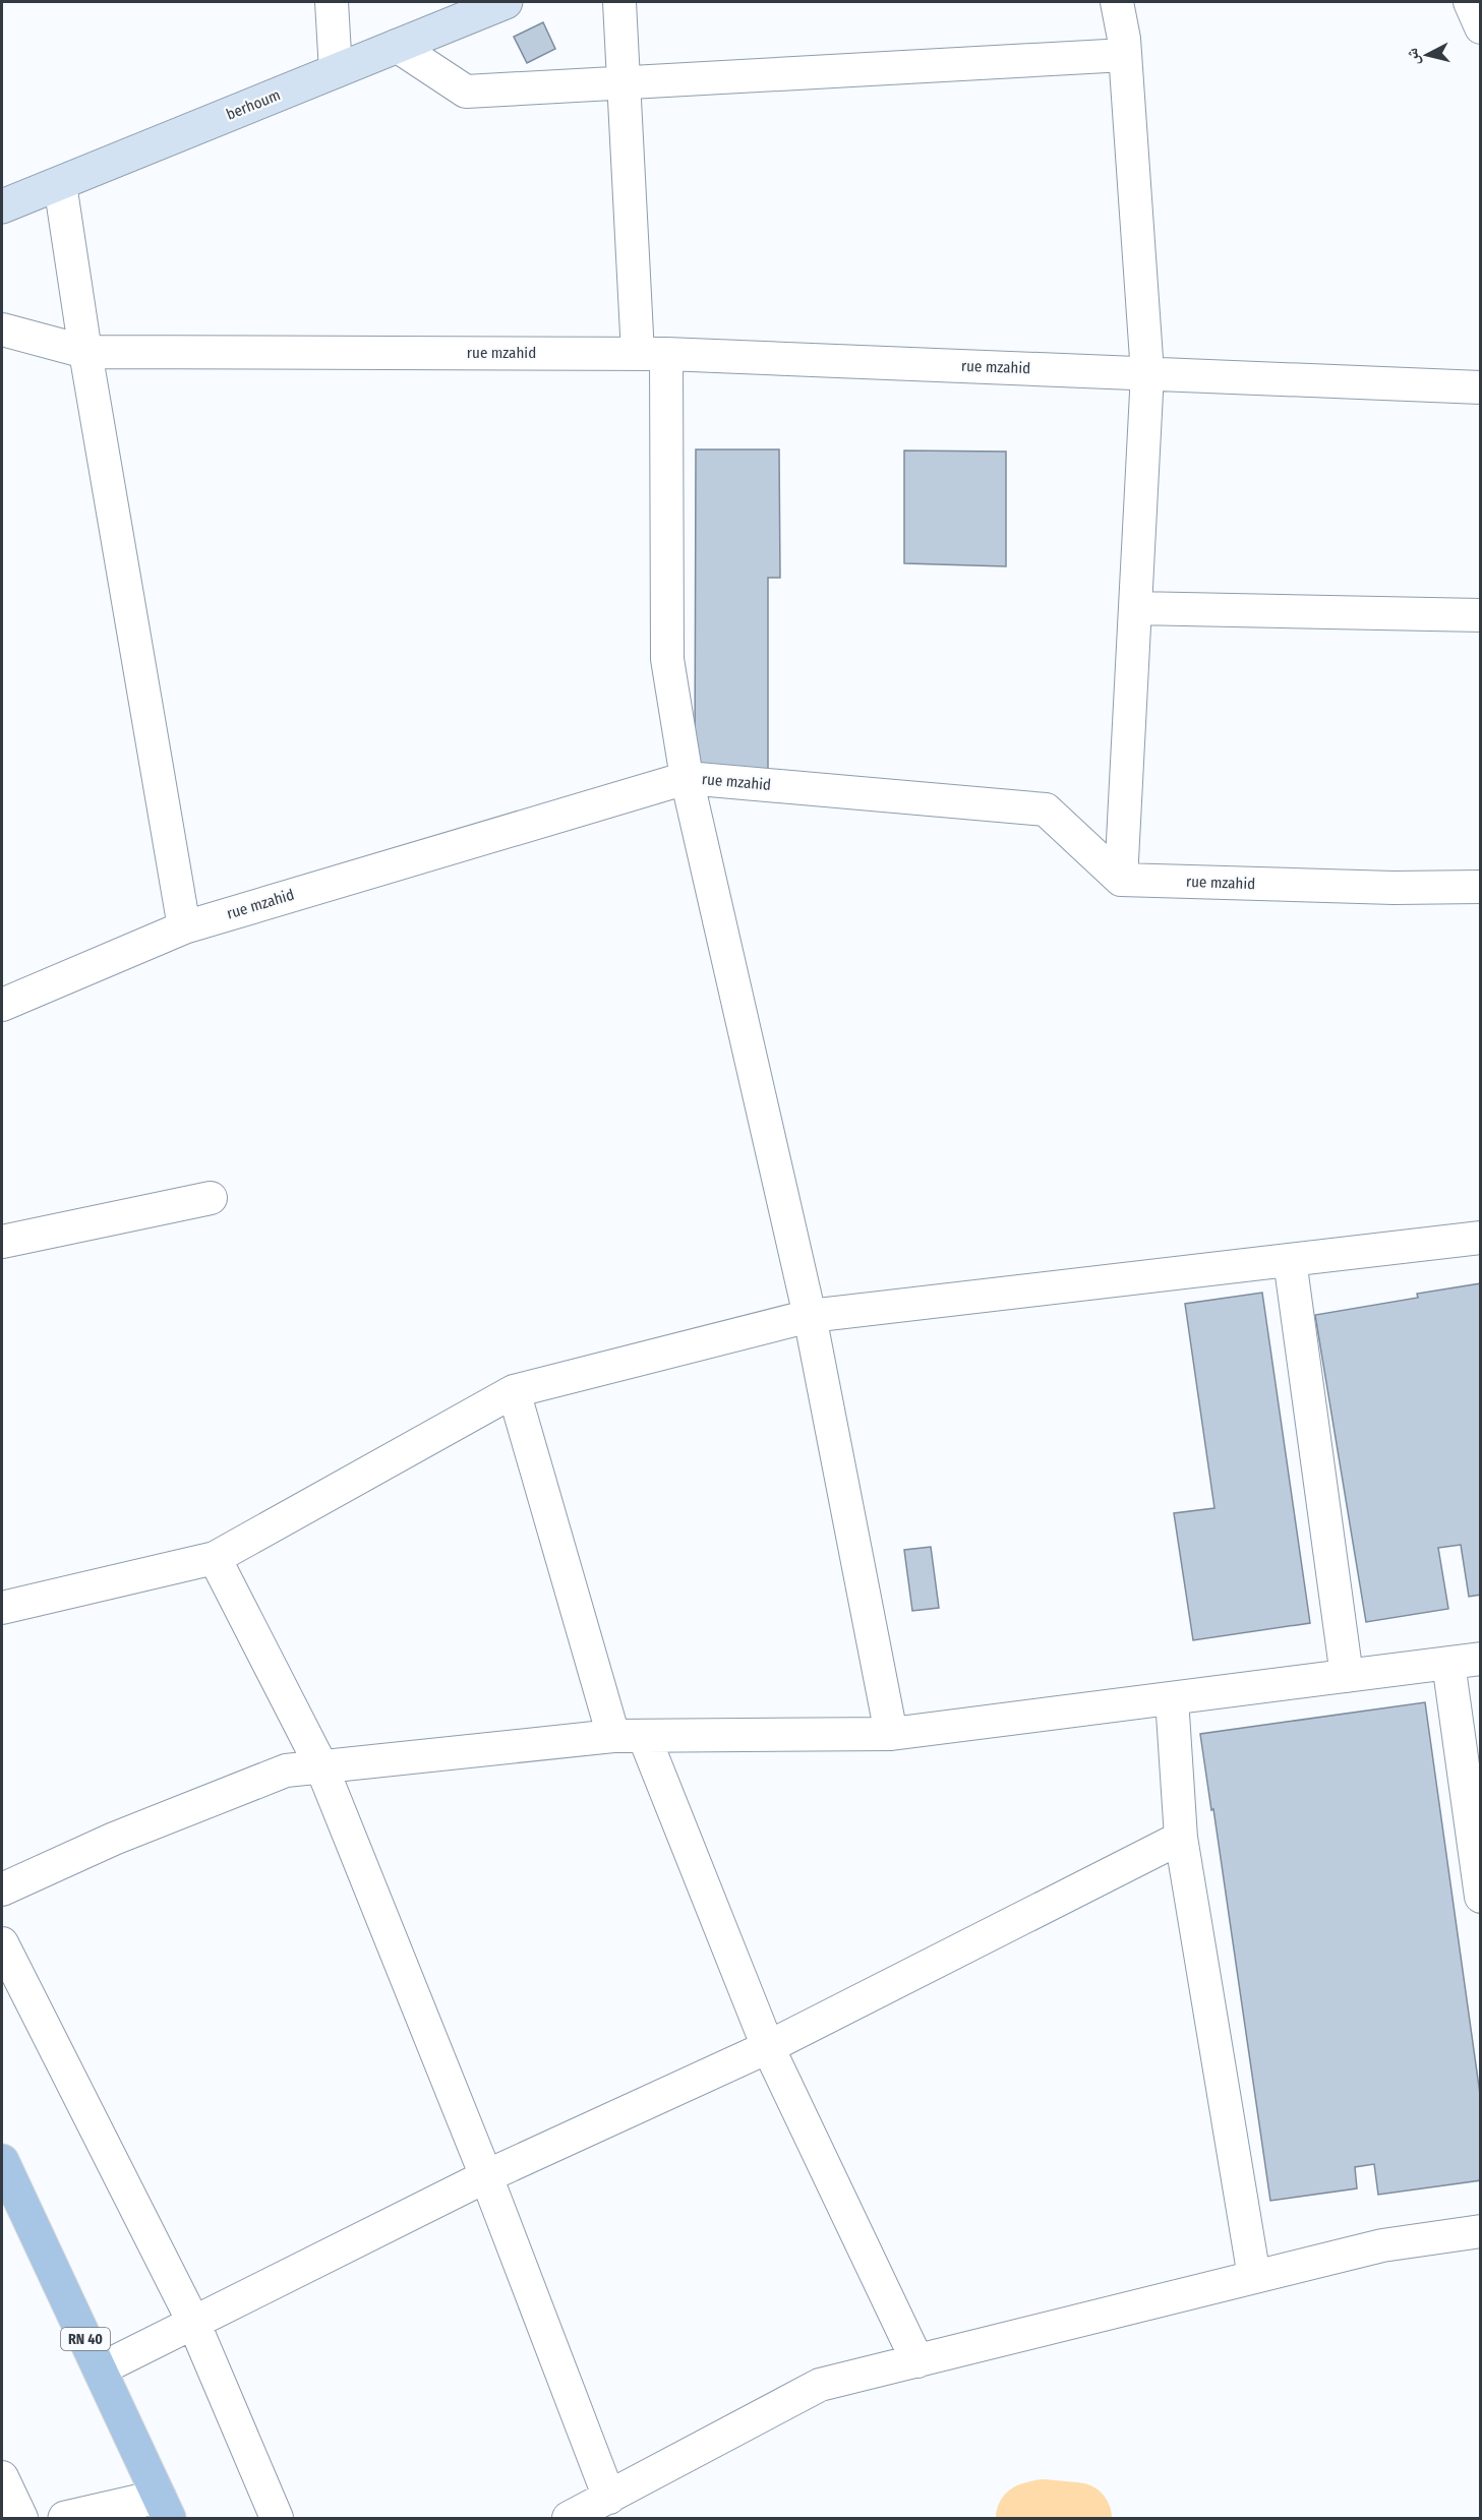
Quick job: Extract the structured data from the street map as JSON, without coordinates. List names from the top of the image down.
{
  "streets": {
    "main road": ["berhoum", "RN 40"],
    "street": ["rue mzahid"]
  },
  "north": "left"
}
